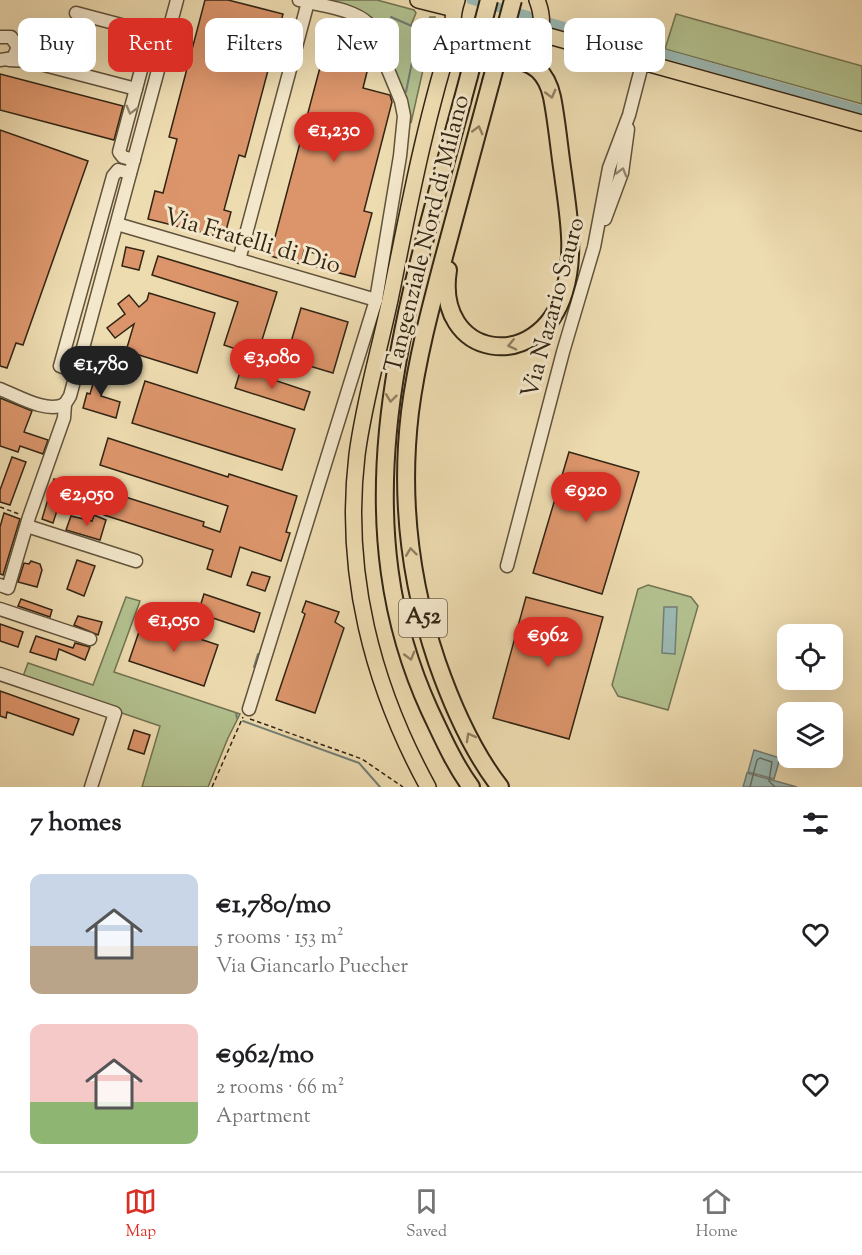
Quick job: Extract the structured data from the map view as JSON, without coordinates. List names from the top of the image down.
{
  "streets": {
    "highway": ["Tangenziale Nord di Milano", "A52"],
    "street": ["Via Fratelli di Dio", "Via Nazario Sauro"]
  },
  "page": {
    "chip": [
      "Buy",
      "Rent",
      "Filters",
      "New",
      "Apartment",
      "House"
    ],
    "price": [
      "€1,230",
      "€3,080",
      "€1,780",
      "€920",
      "€2,050",
      "€1,050",
      "€962"
    ],
    "heading": "7 homes",
    "list": [
      {
        "name": "€1,780/mo",
        "note": "5 rooms · 153 m² · Via Giancarlo Puecher"
      },
      {
        "name": "€962/mo",
        "note": "2 rooms · 66 m² · Apartment"
      }
    ],
    "tabs": ["Map", "Saved", "Home"]
  }
}
